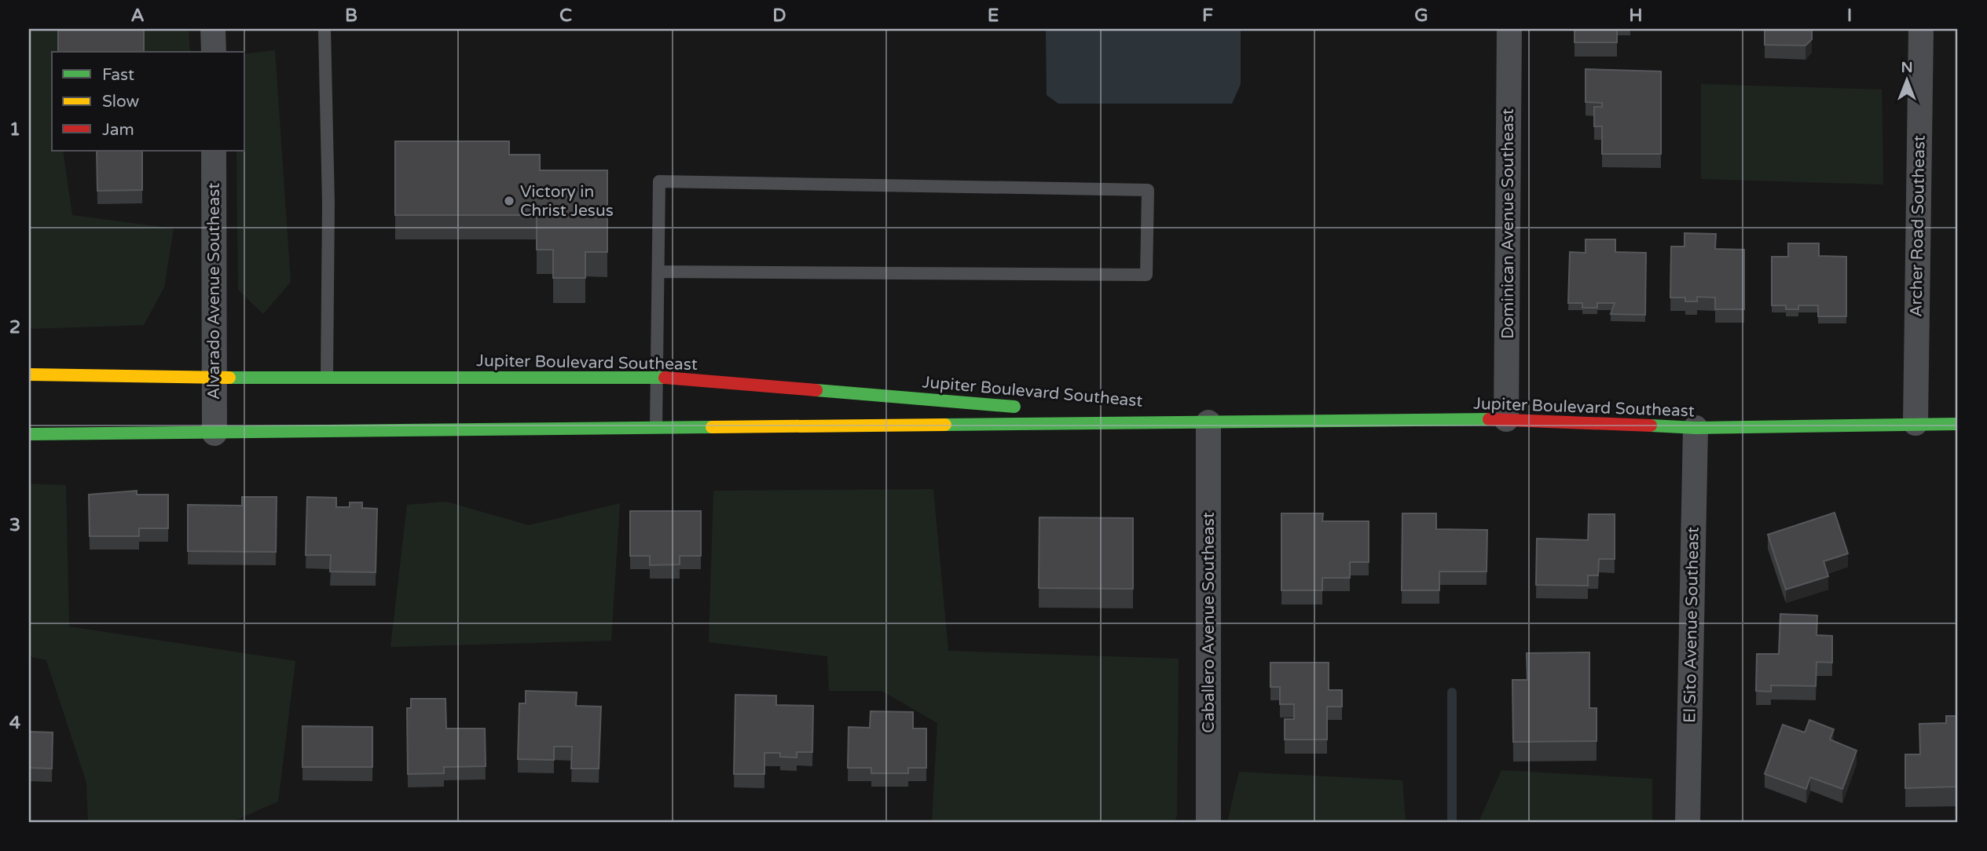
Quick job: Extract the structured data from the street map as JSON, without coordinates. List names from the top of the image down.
{
  "streets": {
    "street": [
      "Dominican Avenue Southeast",
      "Archer Road Southeast",
      "Alvarado Avenue Southeast",
      "Jupiter Boulevard Southeast",
      "Caballero Avenue Southeast",
      "El Sito Avenue Southeast"
    ]
  },
  "crossings": [
    ["Dominican Avenue Southeast", "Jupiter Boulevard Southeast"],
    ["Archer Road Southeast", "Jupiter Boulevard Southeast"],
    ["Alvarado Avenue Southeast", "Jupiter Boulevard Southeast"],
    ["Jupiter Boulevard Southeast", "Caballero Avenue Southeast"],
    ["Jupiter Boulevard Southeast", "El Sito Avenue Southeast"]
  ],
  "places": ["Victory in Christ Jesus"],
  "legend": ["Fast", "Slow", "Jam"],
  "north": "top",
  "grid": {
    "columns": [
      "A",
      "B",
      "C",
      "D",
      "E",
      "F",
      "G",
      "H",
      "I"
    ],
    "rows": [
      "1",
      "2",
      "3",
      "4"
    ]
  }
}
